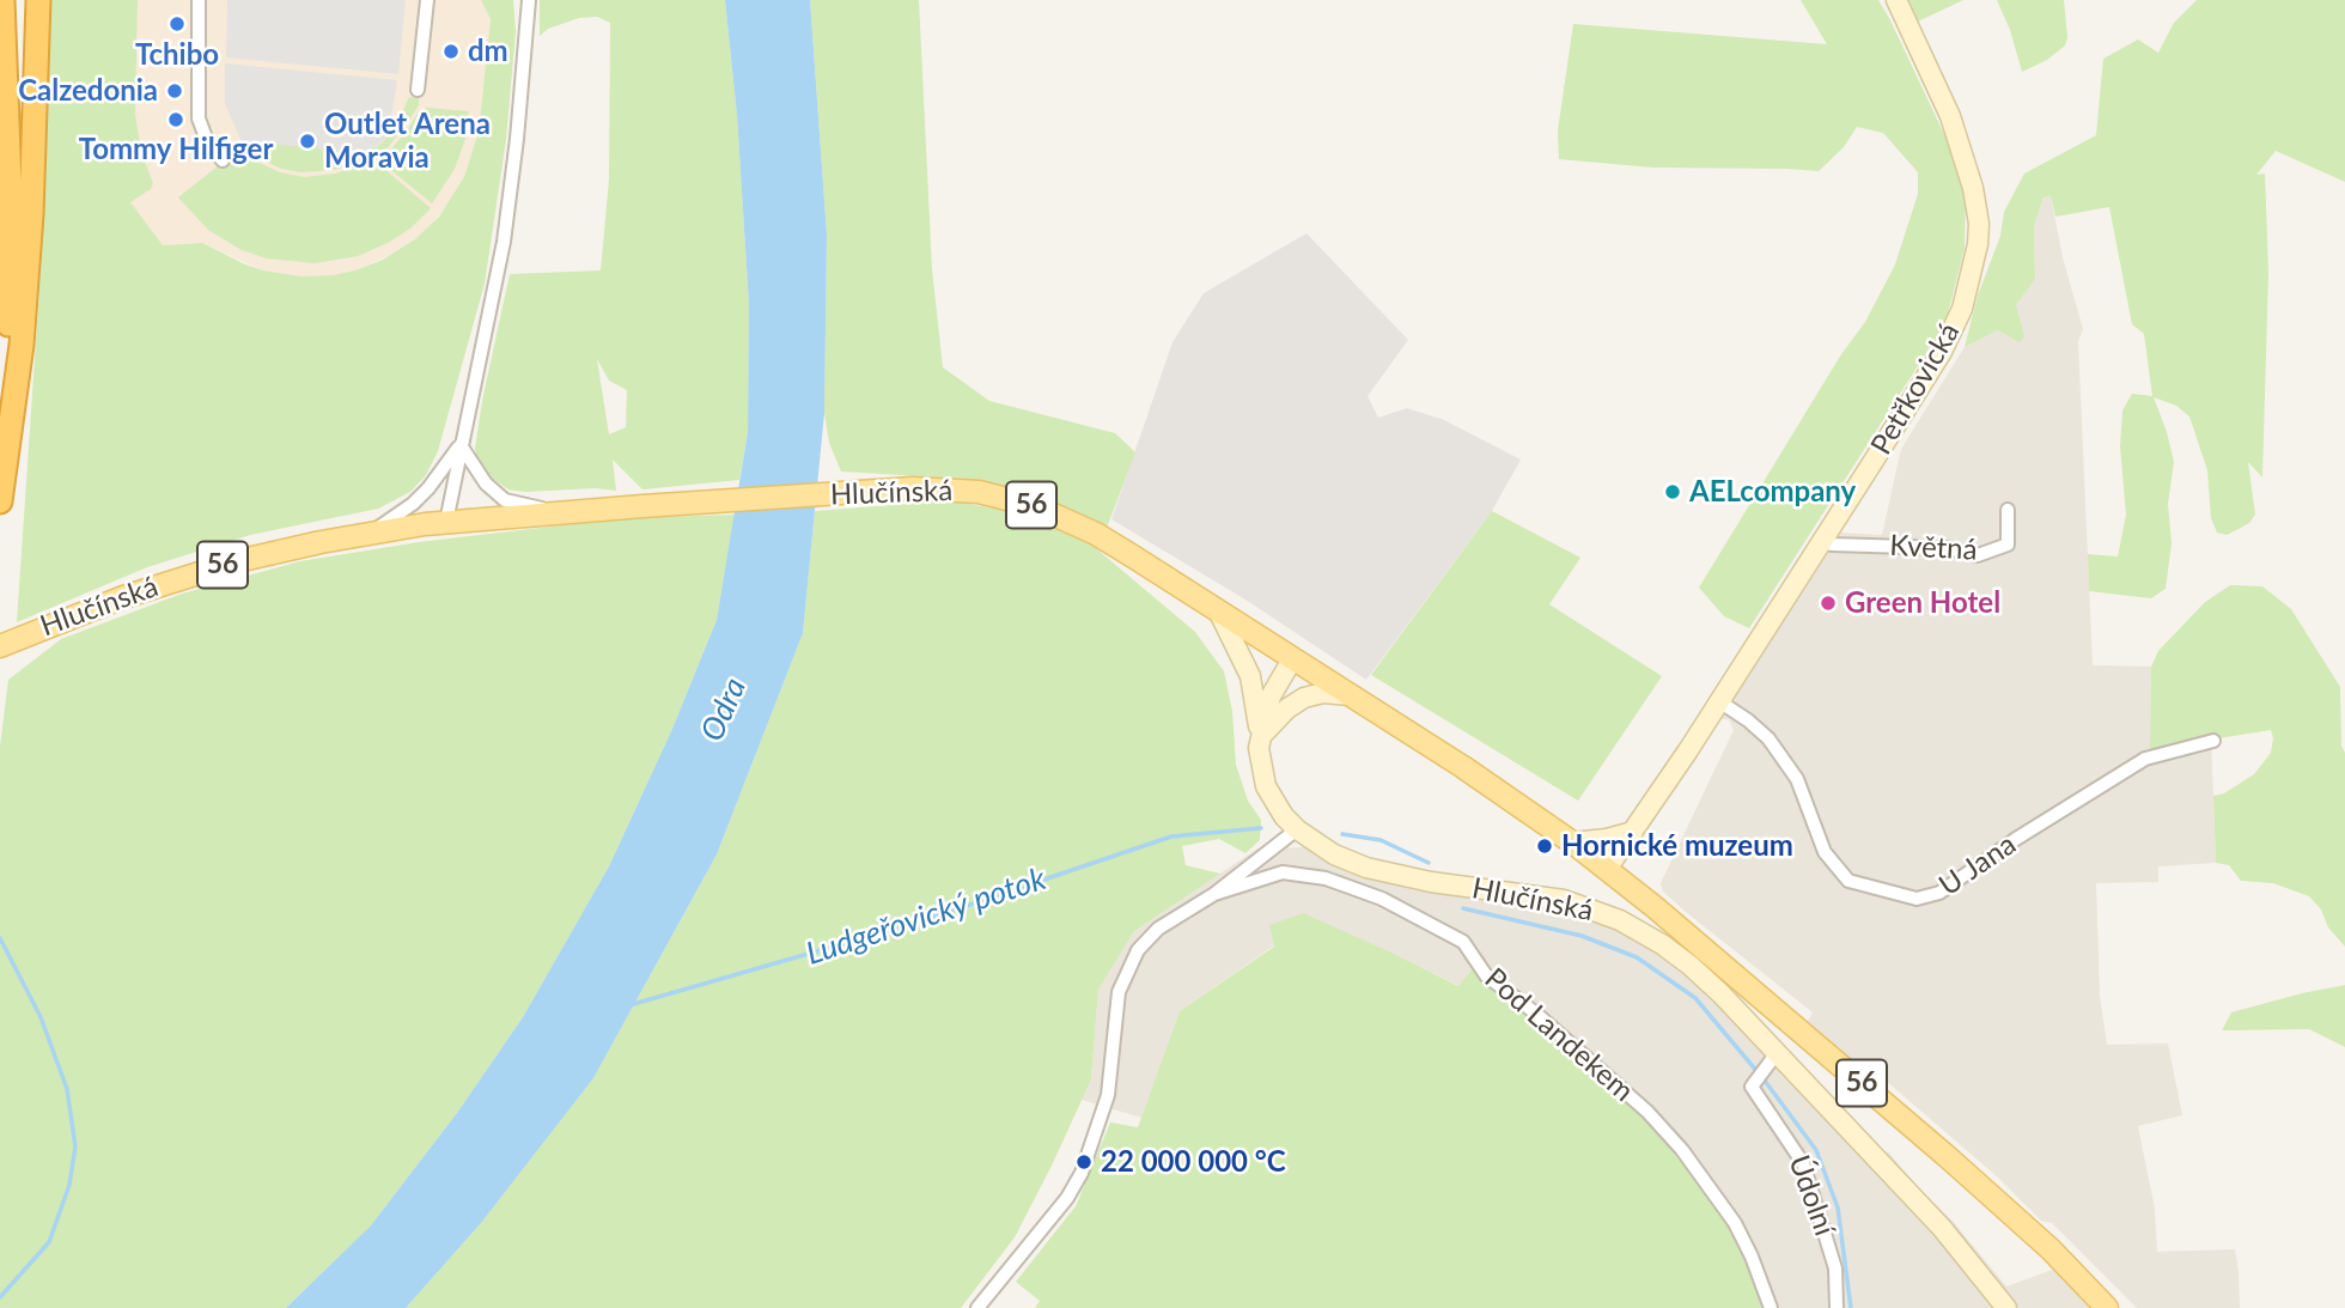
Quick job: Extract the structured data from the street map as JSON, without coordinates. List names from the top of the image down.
{
  "streets": {
    "main road": ["Hlučínská", "56"],
    "street": [
      "Petřkovická",
      "Květná",
      "U Jana",
      "Pod Landekem",
      "Údolní"
    ]
  },
  "crossings": [
    ["Petřkovická", "56"],
    ["Petřkovická", "Květná"],
    ["Petřkovická", "U Jana"],
    ["Hlučínská", "56"],
    ["Hlučínská", "Pod Landekem"],
    ["Hlučínská", "Údolní"]
  ],
  "water": ["Odra", "Ludgeřovický potok"],
  "places": [
    "Tchibo",
    "dm",
    "Calzedonia",
    "Tommy Hilfiger",
    "Outlet Arena Moravia",
    "AELcompany",
    "Green Hotel",
    "Hornické muzeum",
    "22 000 000 °C"
  ]
}
